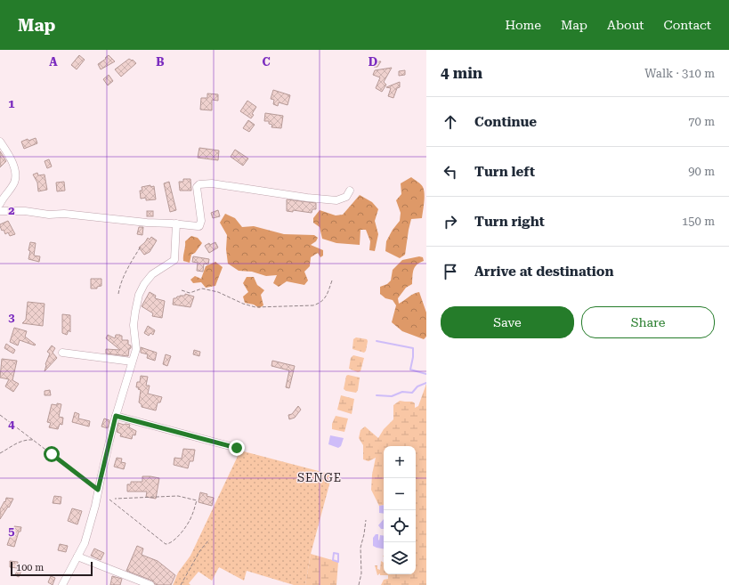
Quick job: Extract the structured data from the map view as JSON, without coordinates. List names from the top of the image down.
{
  "districts": ["SENGE"],
  "scale_bar": "100 m",
  "page": {
    "header": "Map",
    "nav": [
      "Home",
      "Map",
      "About",
      "Contact"
    ],
    "heading": ["4 min", "Walk · 310 m"],
    "list": [
      ["Continue", "70 m"],
      ["Turn left", "90 m"],
      ["Turn right", "150 m"],
      "Arrive at destination"
    ],
    "buttons": ["Save", "Share"],
    "map_buttons": ["+", "−"],
    "scale": "100 m"
  },
  "grid": {
    "columns": [
      "A",
      "B",
      "C",
      "D"
    ],
    "rows": [
      "1",
      "2",
      "3",
      "4",
      "5"
    ]
  }
}
